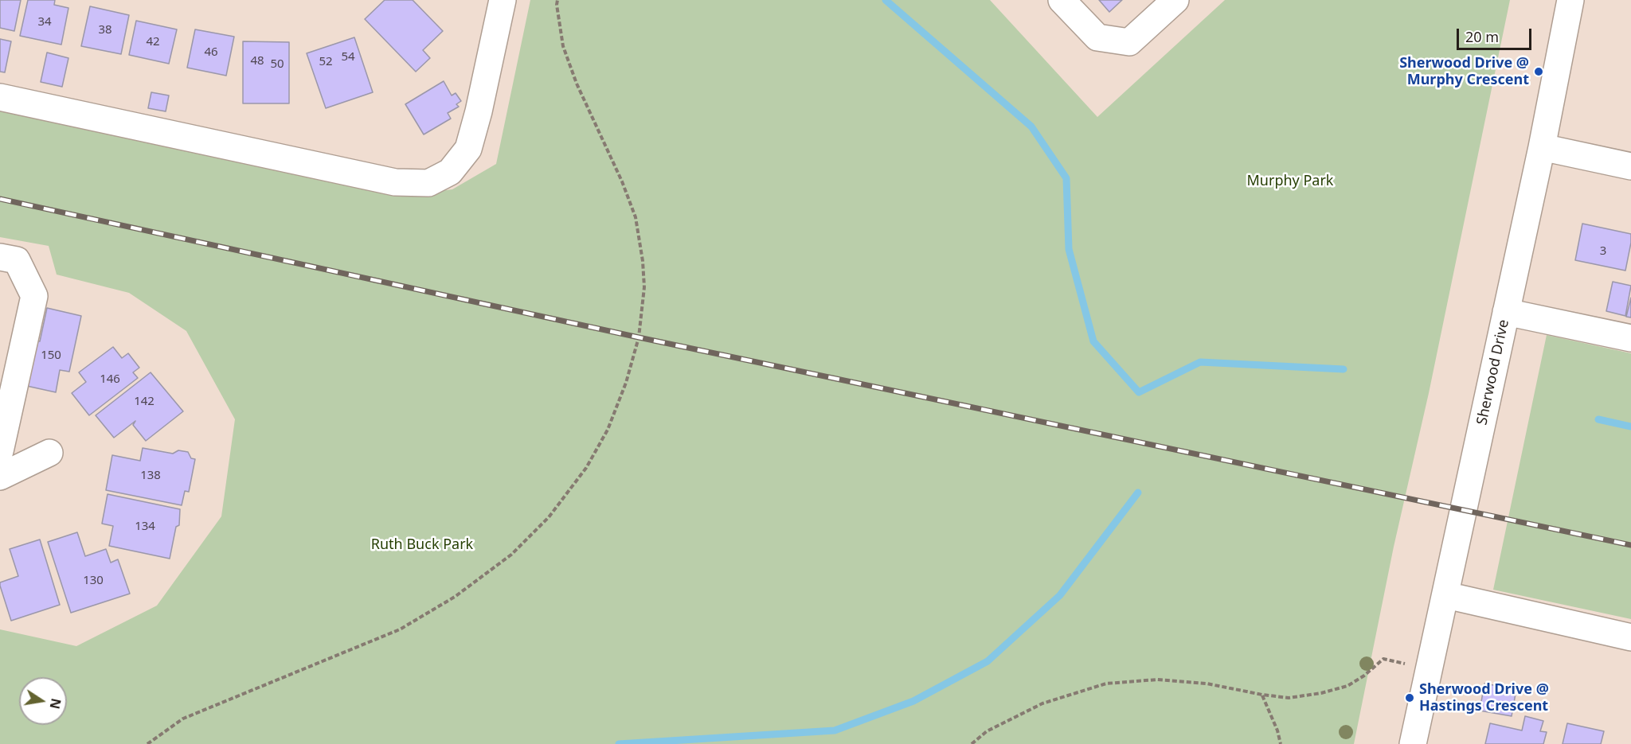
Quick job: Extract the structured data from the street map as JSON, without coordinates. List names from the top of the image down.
{
  "streets": {
    "street": ["Sherwood Drive"]
  },
  "parks": ["Murphy Park", "Ruth Buck Park"],
  "places": ["Sherwood Drive @ Murphy Crescent", "Sherwood Drive @ Hastings Crescent"],
  "house_numbers": [
    "34",
    "38",
    "42",
    "46",
    "54",
    "48",
    "52",
    "50",
    "3",
    "150",
    "146",
    "142",
    "138",
    "134",
    "130"
  ],
  "scale_bar": "20 m",
  "north": "right"
}
